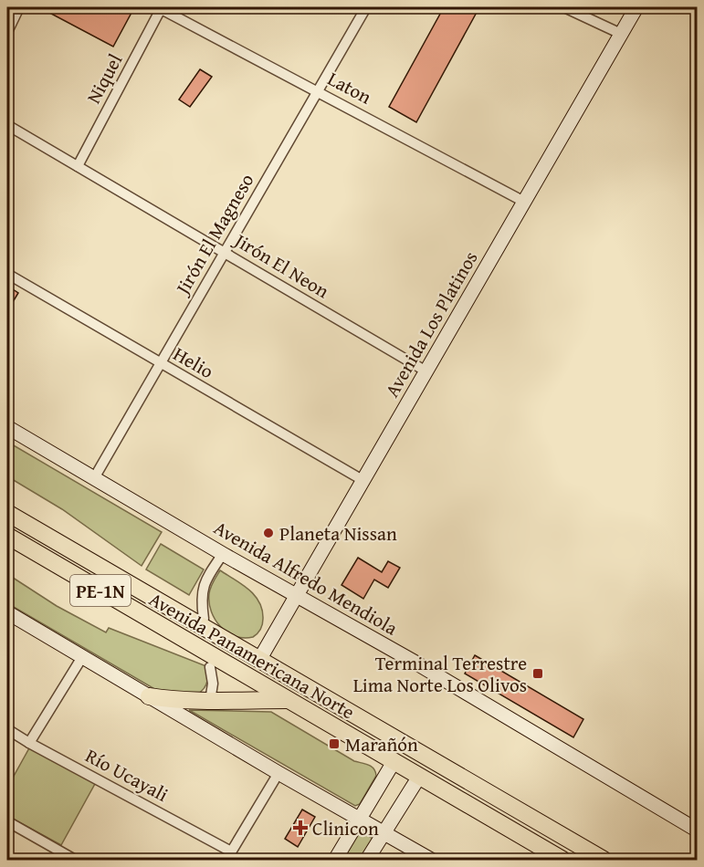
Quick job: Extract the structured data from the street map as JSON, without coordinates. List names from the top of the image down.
{
  "streets": {
    "highway": ["PE-1N", "Avenida Panamericana Norte"],
    "main road": ["Avenida Los Platinos", "Avenida Alfredo Mendiola"],
    "street": [
      "Niquel",
      "Laton",
      "Jirón El Magneso",
      "Jirón El Neon",
      "Helio",
      "Río Ucayali"
    ]
  },
  "crossings": [
    ["Niquel", "Laton"],
    ["Niquel", "Jirón El Neon"],
    ["Laton", "Jirón El Magneso"],
    ["Laton", "Avenida Los Platinos"],
    ["Jirón El Magneso", "Jirón El Neon"],
    ["Jirón El Magneso", "Helio"],
    ["Jirón El Magneso", "Avenida Alfredo Mendiola"],
    ["Jirón El Neon", "Avenida Los Platinos"],
    ["Avenida Los Platinos", "Helio"],
    ["Avenida Los Platinos", "Avenida Alfredo Mendiola"],
    ["Avenida Los Platinos", "Avenida Panamericana Norte"]
  ],
  "places": {
    "other": ["Planeta Nissan"],
    "transit": ["Terminal Terrestre Lima Norte Los Olivos", "Marañón"],
    "health": ["Clinicon"]
  }
}
